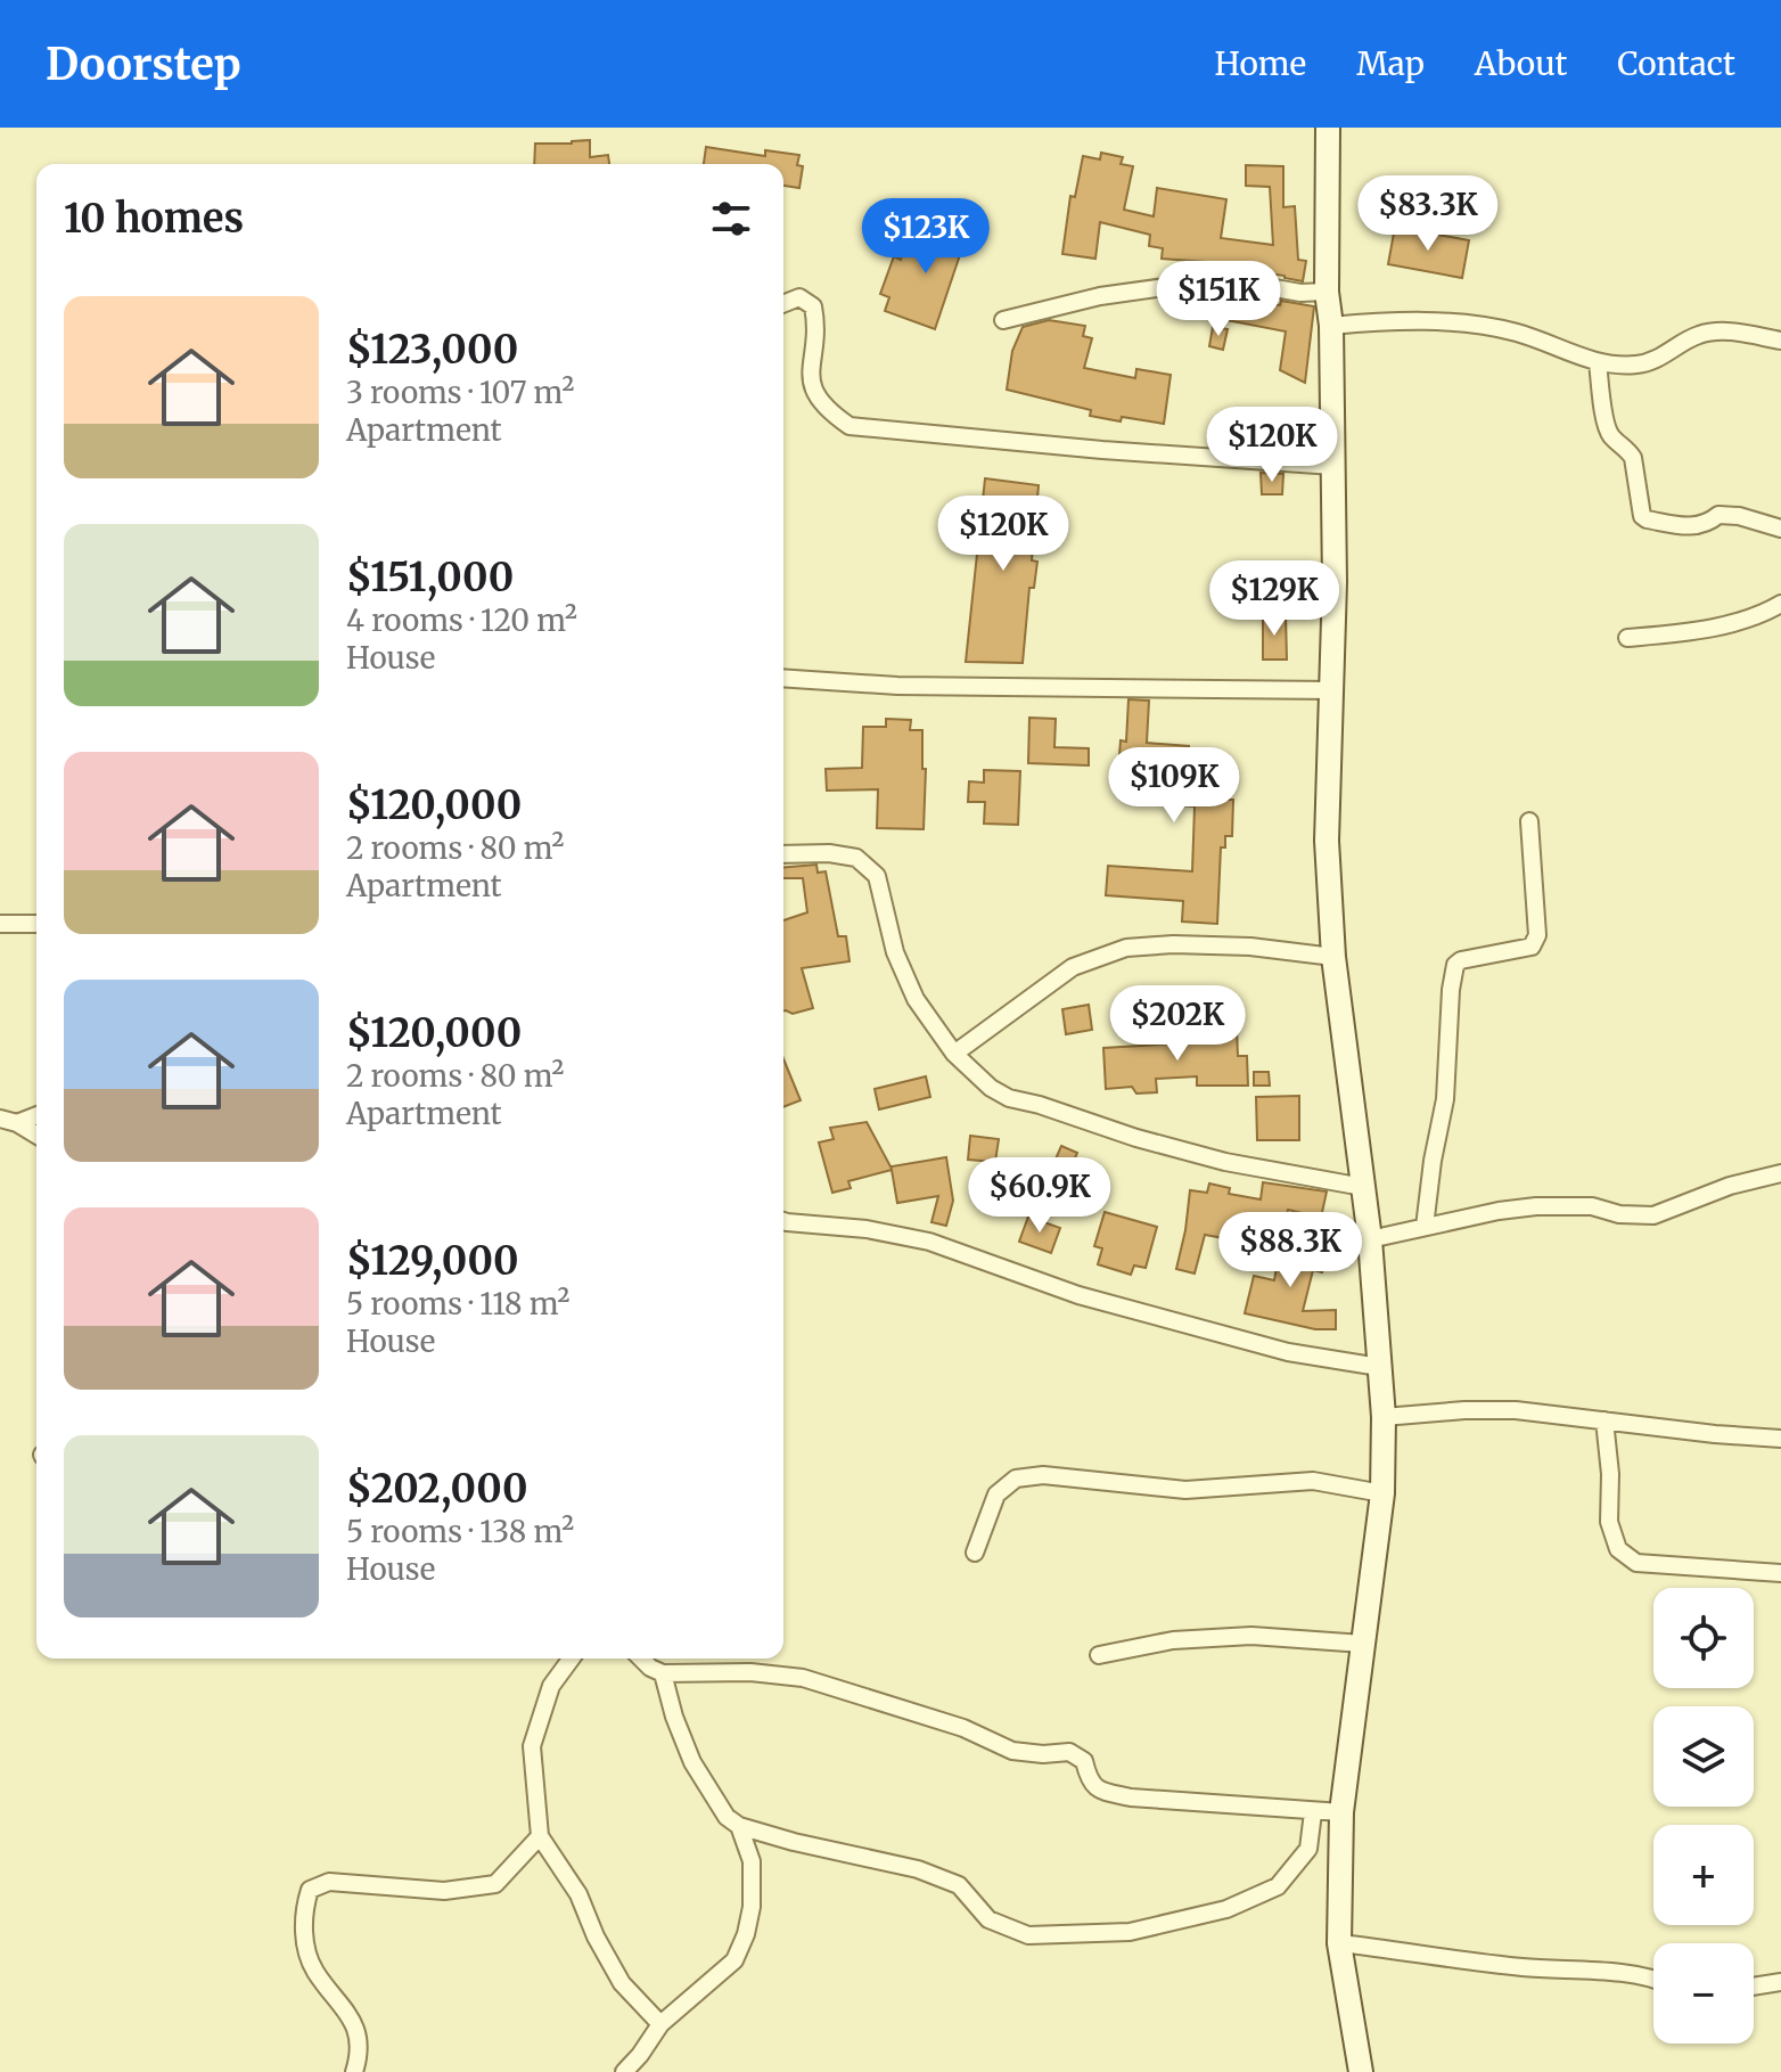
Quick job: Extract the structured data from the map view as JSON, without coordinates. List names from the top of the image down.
{
  "page": {
    "header": "Doorstep",
    "nav": [
      "Home",
      "Map",
      "About",
      "Contact"
    ],
    "heading": "10 homes",
    "price": [
      "$83.3K",
      "$123K",
      "$151K",
      "$120K",
      "$120K",
      "$129K",
      "$109K",
      "$202K",
      "$60.9K",
      "$88.3K"
    ],
    "list": [
      {
        "name": "$123,000",
        "note": "3 rooms · 107 m² · Apartment"
      },
      {
        "name": "$151,000",
        "note": "4 rooms · 120 m² · House"
      },
      {
        "name": "$120,000",
        "note": "2 rooms · 80 m² · Apartment"
      },
      {
        "name": "$120,000",
        "note": "2 rooms · 80 m² · Apartment"
      },
      {
        "name": "$129,000",
        "note": "5 rooms · 118 m² · House"
      },
      {
        "name": "$202,000",
        "note": "5 rooms · 138 m² · House"
      }
    ],
    "map_buttons": ["+", "−"]
  }
}
